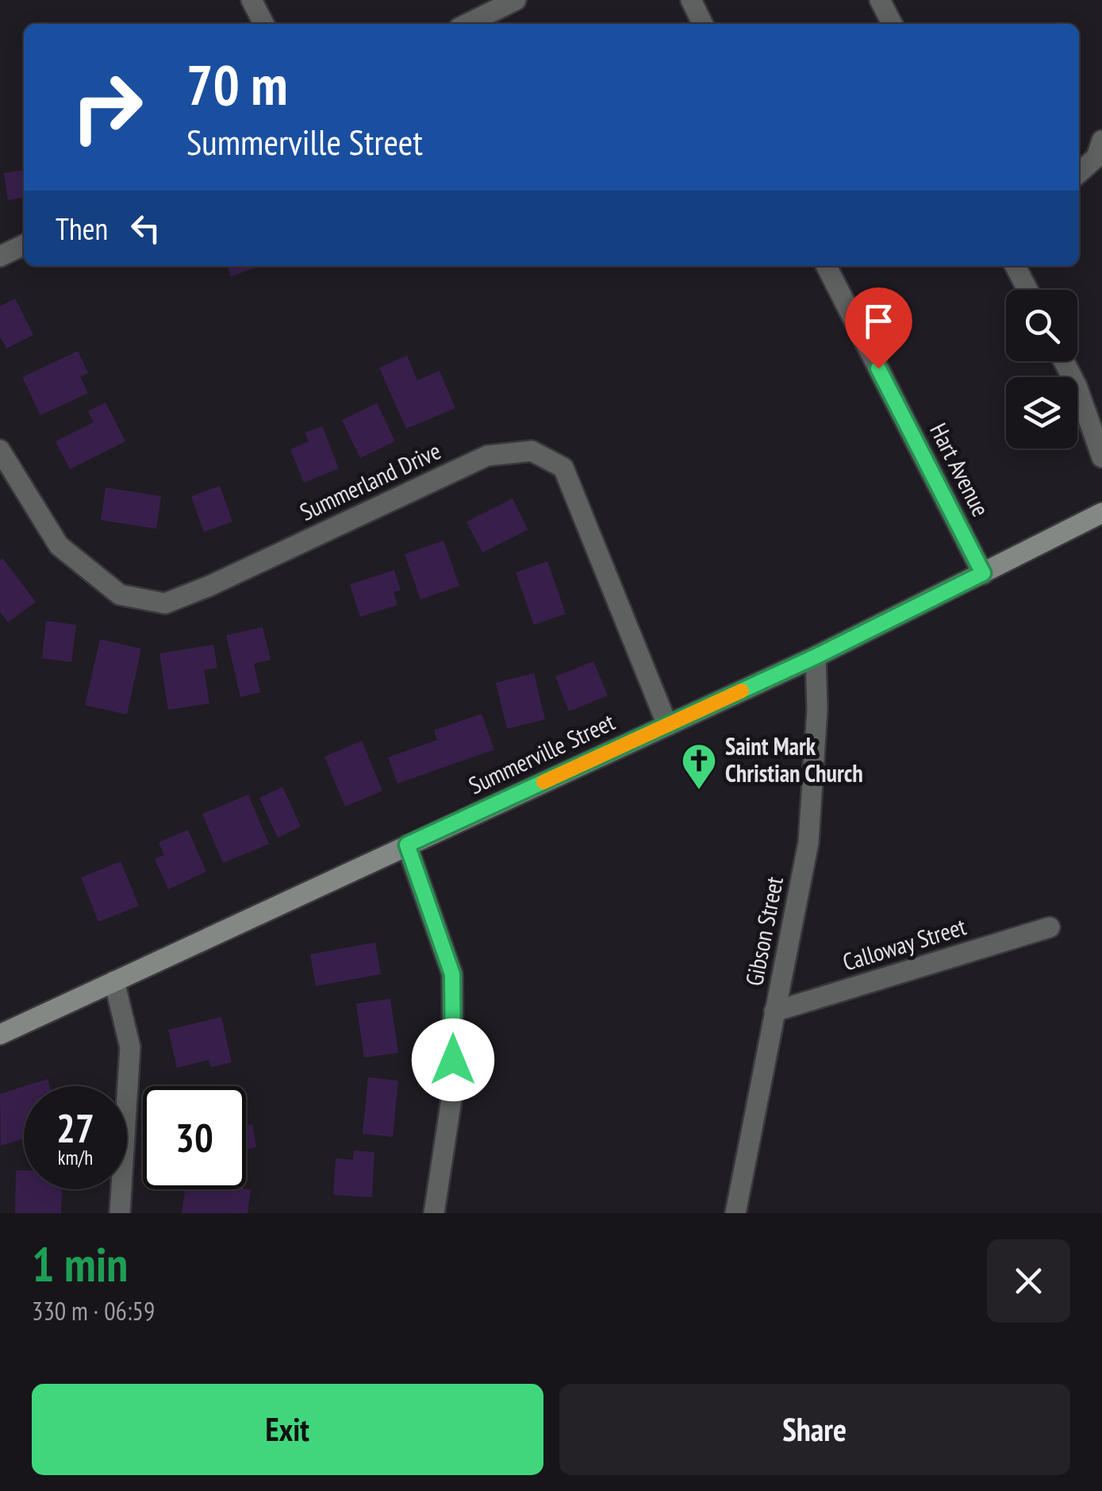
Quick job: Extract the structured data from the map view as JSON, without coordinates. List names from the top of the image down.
{
  "streets": {
    "street": [
      "Hart Avenue",
      "Summerland Drive",
      "Summerville Street",
      "Gibson Street",
      "Calloway Street"
    ]
  },
  "crossings": [
    ["Hart Avenue", "Summerville Street"],
    ["Summerland Drive", "Summerville Street"],
    ["Summerville Street", "Gibson Street"],
    ["Gibson Street", "Calloway Street"]
  ],
  "places": {
    "church": ["Saint Mark Christian Church"]
  },
  "page": {
    "turn": ["70 m", "Summerville Street"],
    "then": "Then",
    "speed": "27 km/h",
    "limit": "30",
    "heading": ["1 min", "330 m · 06:59"],
    "buttons": ["Exit", "Share"]
  }
}
